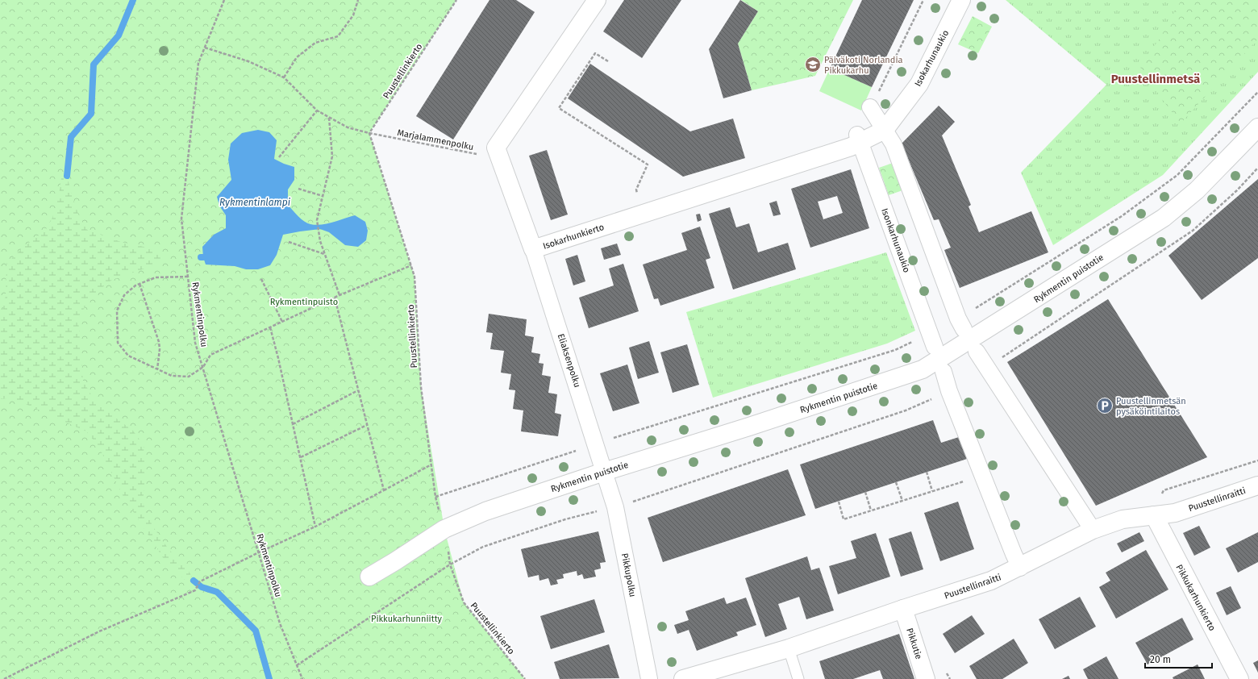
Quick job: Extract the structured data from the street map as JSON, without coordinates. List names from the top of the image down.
{
  "streets": {
    "street": [
      "Isokarhunaukio",
      "Isokarhunkierto",
      "Isonkarhunaukio",
      "Rykmentin puistotie",
      "Eliaksenpolku",
      "Puustellinraitti",
      "Pikkupolku",
      "Pikkukarhunkierto",
      "Pikkutie"
    ],
    "path": ["Puustellinkierto", "Marjalammenpolku", "Rykmentinpolku"]
  },
  "crossings": [
    ["Isokarhunaukio", "Isokarhunkierto"],
    ["Isokarhunaukio", "Isonkarhunaukio"],
    ["Puustellinkierto", "Marjalammenpolku"],
    ["Puustellinkierto", "Rykmentin puistotie"],
    ["Marjalammenpolku", "Isokarhunkierto"],
    ["Isokarhunkierto", "Isonkarhunaukio"],
    ["Isokarhunkierto", "Eliaksenpolku"],
    ["Rykmentin puistotie", "Eliaksenpolku"],
    ["Rykmentin puistotie", "Pikkupolku"],
    ["Eliaksenpolku", "Pikkupolku"],
    ["Puustellinraitti", "Pikkukarhunkierto"],
    ["Puustellinraitti", "Pikkutie"]
  ],
  "districts": ["Puustellinmetsä"],
  "water": ["Rykmentinlampi"],
  "parks": ["Rykmentinpuisto", "Pikkukarhunniitty"],
  "places": {
    "school or university": ["Päiväkoti Norlandia Pikkukarhu"],
    "parking": ["Puustellinmetsän pysäköintilaitos"]
  },
  "scale_bar": "20 m"
}
